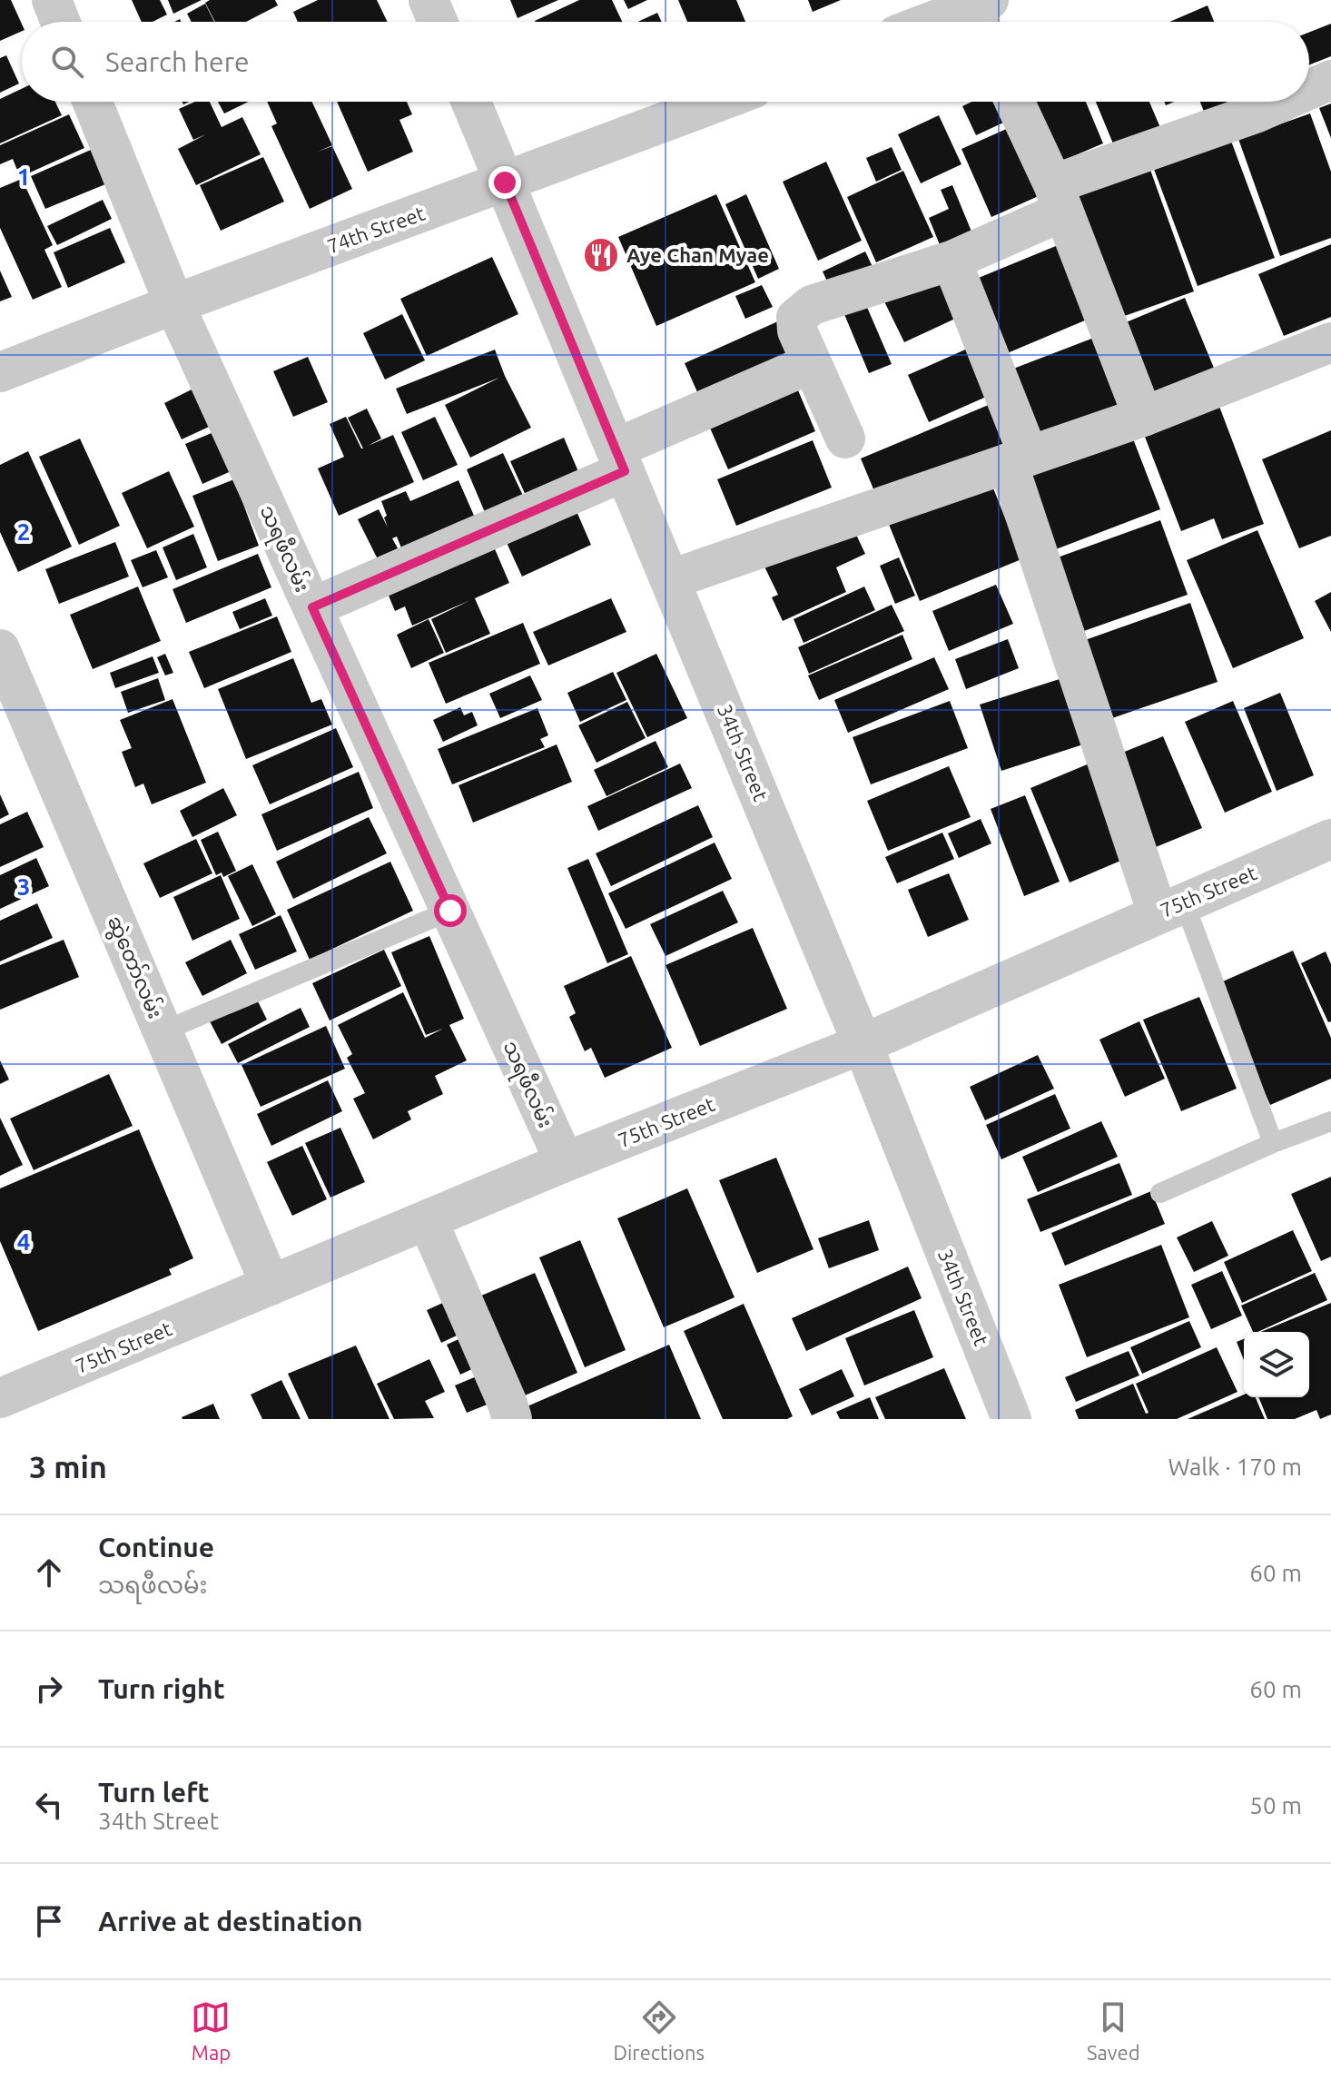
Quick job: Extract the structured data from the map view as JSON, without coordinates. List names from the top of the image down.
{
  "streets": {
    "street": [
      "74th Street",
      "သရဖီလမ်း",
      "34th Street",
      "75th Street",
      "ဆွဲတော်လမ်း"
    ]
  },
  "crossings": [
    ["74th Street", "သရဖီလမ်း"],
    ["74th Street", "34th Street"],
    ["သရဖီလမ်း", "75th Street"],
    ["34th Street", "75th Street"],
    ["75th Street", "ဆွဲတော်လမ်း"]
  ],
  "places": {
    "restaurant": ["Aye Chan Myae"]
  },
  "page": {
    "search": "Search here",
    "heading": ["3 min", "Walk · 170 m"],
    "list": [
      ["Continue", "သရဖီလမ်း", "60 m"],
      ["Turn right", "60 m"],
      ["Turn left", "34th Street", "50 m"],
      "Arrive at destination"
    ],
    "nav": ["Map", "Directions", "Saved"]
  },
  "grid": {
    "rows": [
      "1",
      "2",
      "3",
      "4"
    ]
  }
}
